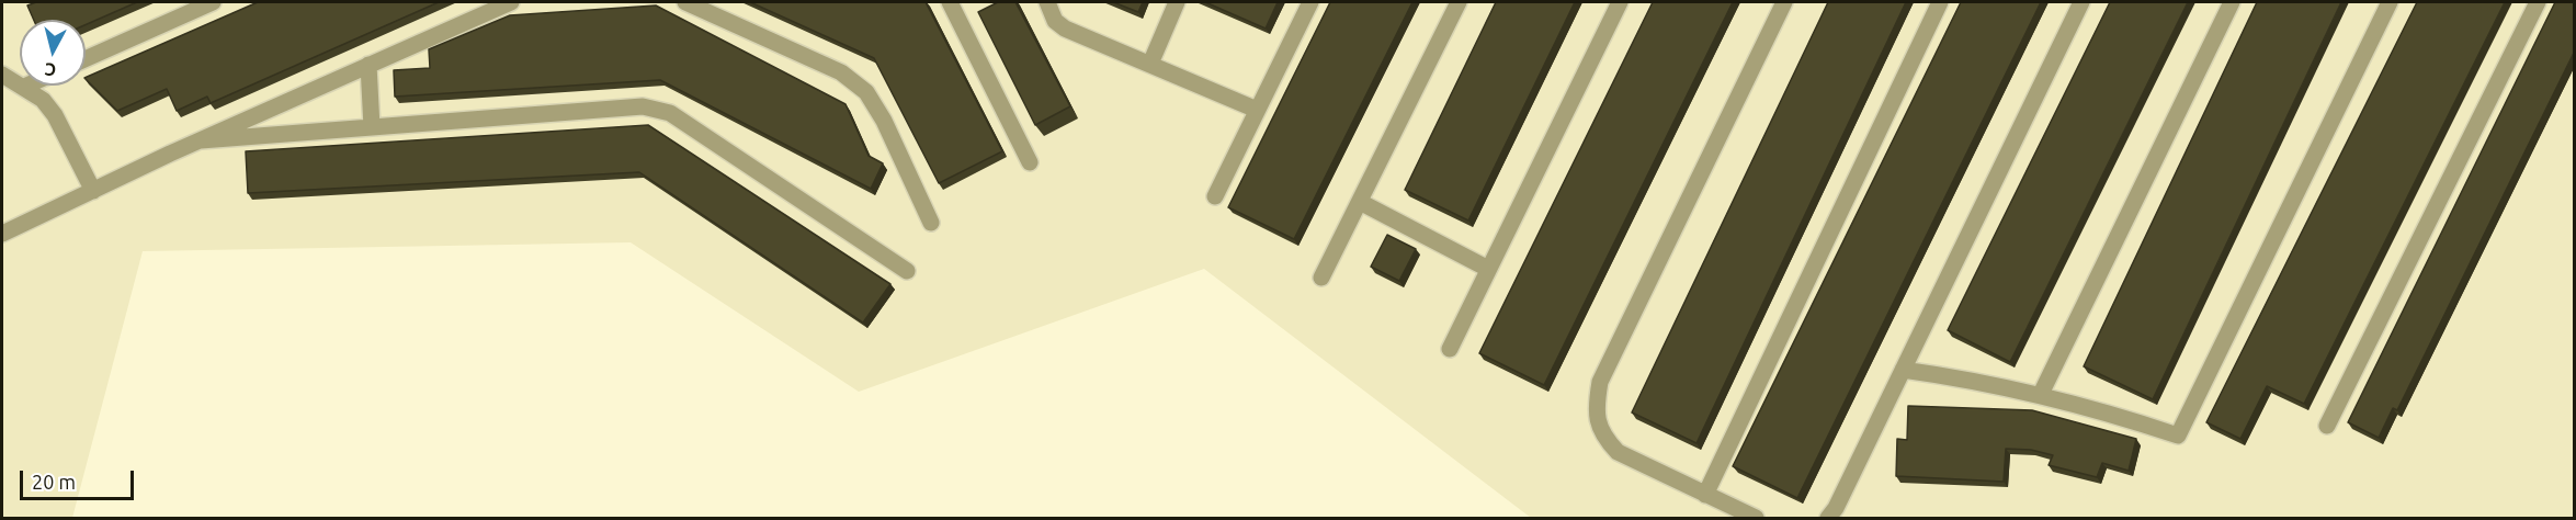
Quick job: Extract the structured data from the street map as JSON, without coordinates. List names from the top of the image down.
{
  "scale_bar": "20 m",
  "north": "bottom"
}
